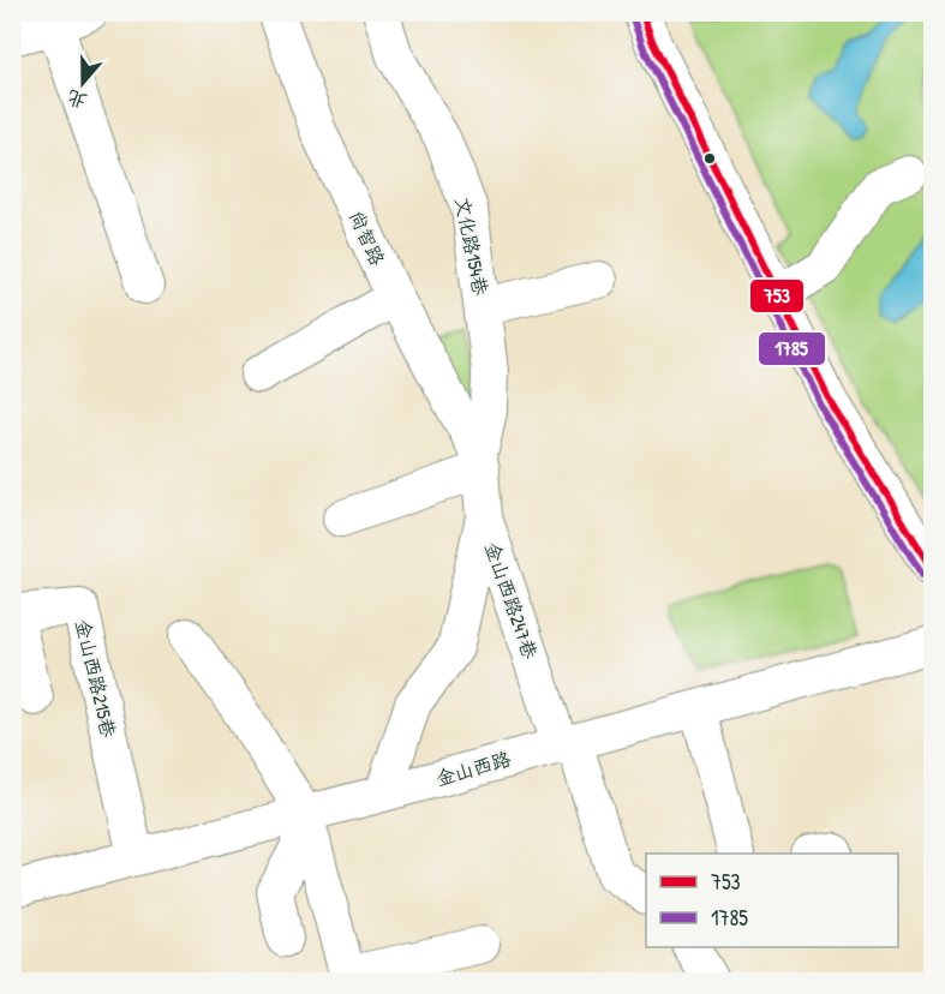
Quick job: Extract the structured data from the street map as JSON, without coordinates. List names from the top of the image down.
{
  "streets": {
    "street": [
      "尚智路",
      "文化路154巷",
      "金山西路247巷",
      "金山西路215巷",
      "金山西路"
    ]
  },
  "crossings": [
    ["尚智路", "文化路154巷"],
    ["尚智路", "金山西路247巷"],
    ["文化路154巷", "金山西路247巷"],
    ["金山西路247巷", "金山西路"],
    ["金山西路215巷", "金山西路"]
  ],
  "lines": ["transit line 753", "transit line 1785"],
  "legend": ["753", "1785"],
  "north": "bottom"
}
